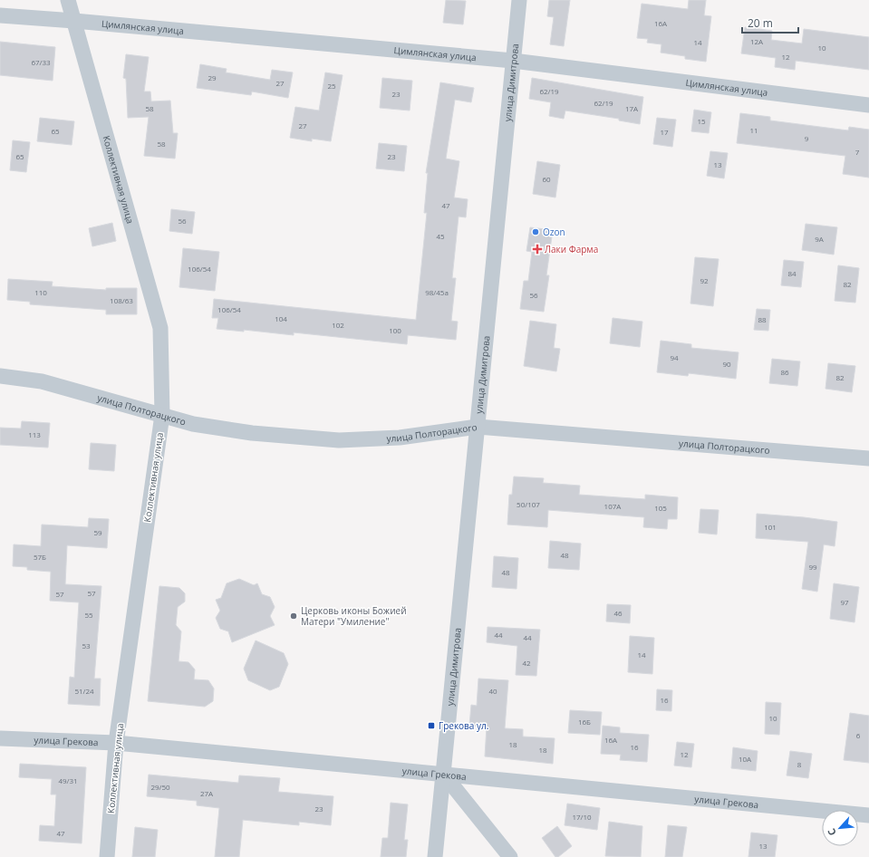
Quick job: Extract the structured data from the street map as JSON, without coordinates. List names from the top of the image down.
{
  "streets": {
    "street": [
      "Цимлянская улица",
      "улица Димитрова",
      "Коллективная улица",
      "улица Полторацкого",
      "улица Грекова"
    ]
  },
  "crossings": [
    ["Цимлянская улица", "улица Димитрова"],
    ["Цимлянская улица", "Коллективная улица"],
    ["улица Димитрова", "улица Полторацкого"],
    ["улица Димитрова", "улица Грекова"],
    ["Коллективная улица", "улица Полторацкого"],
    ["Коллективная улица", "улица Грекова"]
  ],
  "places": {
    "other": ["Ozon", "Церковь иконы Божией Матери \"Умиление\""],
    "health": ["Лаки Фарма"],
    "transit": ["Грекова ул."]
  },
  "house_numbers": [
    "16А",
    "12А",
    "14",
    "10",
    "12",
    "67/33",
    "29",
    "27",
    "25",
    "62/19",
    "23",
    "62/19",
    "58",
    "17А",
    "15",
    "27",
    "11",
    "65",
    "17",
    "9",
    "58",
    "7",
    "65",
    "23",
    "13",
    "60",
    "47",
    "56",
    "45",
    "9А",
    "106/54",
    "84",
    "92",
    "82",
    "110",
    "98/45а",
    "56",
    "108/63",
    "106/54",
    "104",
    "88",
    "102",
    "100",
    "94",
    "90",
    "86",
    "82",
    "113",
    "50/107",
    "107А",
    "105",
    "101",
    "59",
    "48",
    "57Б",
    "99",
    "48",
    "57",
    "57",
    "97",
    "46",
    "55",
    "44",
    "44",
    "53",
    "14",
    "42",
    "51/24",
    "40",
    "16",
    "10",
    "16Б",
    "6",
    "16А",
    "18",
    "16",
    "18",
    "12",
    "10А",
    "8",
    "49/31",
    "29/50",
    "27А",
    "23",
    "17/10",
    "47",
    "13"
  ],
  "scale_bar": "20 m",
  "north": "bottom left"
}
